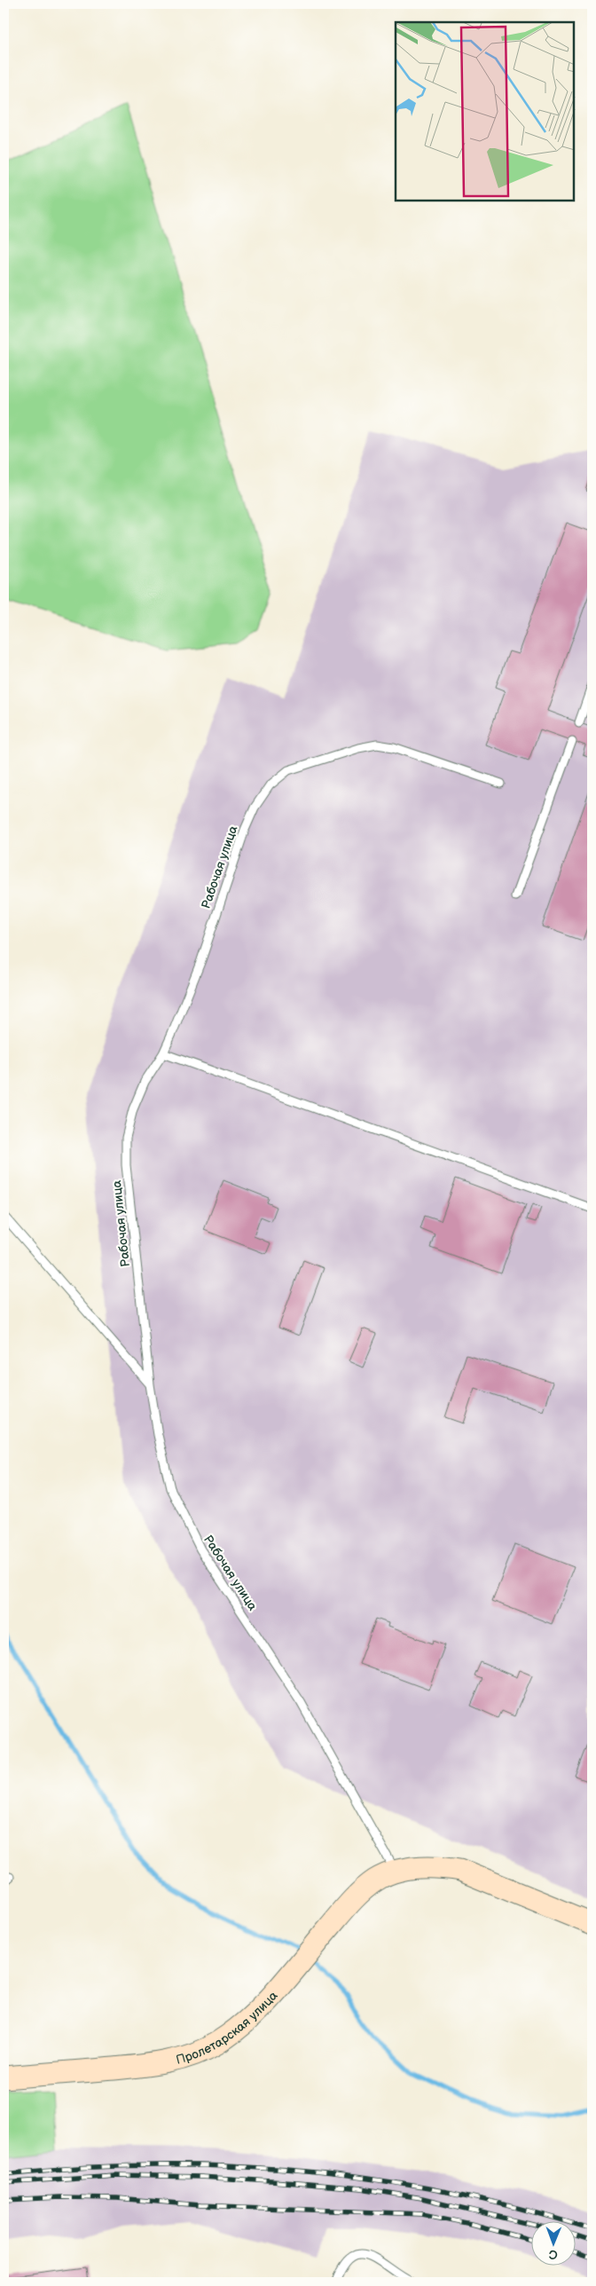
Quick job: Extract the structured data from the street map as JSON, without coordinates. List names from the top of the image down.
{
  "streets": {
    "street": ["Пролетарская улица"],
    "lane": ["Рабочая улица"]
  },
  "crossings": [
    ["Рабочая улица", "Пролетарская улица"]
  ],
  "north": "bottom"
}
